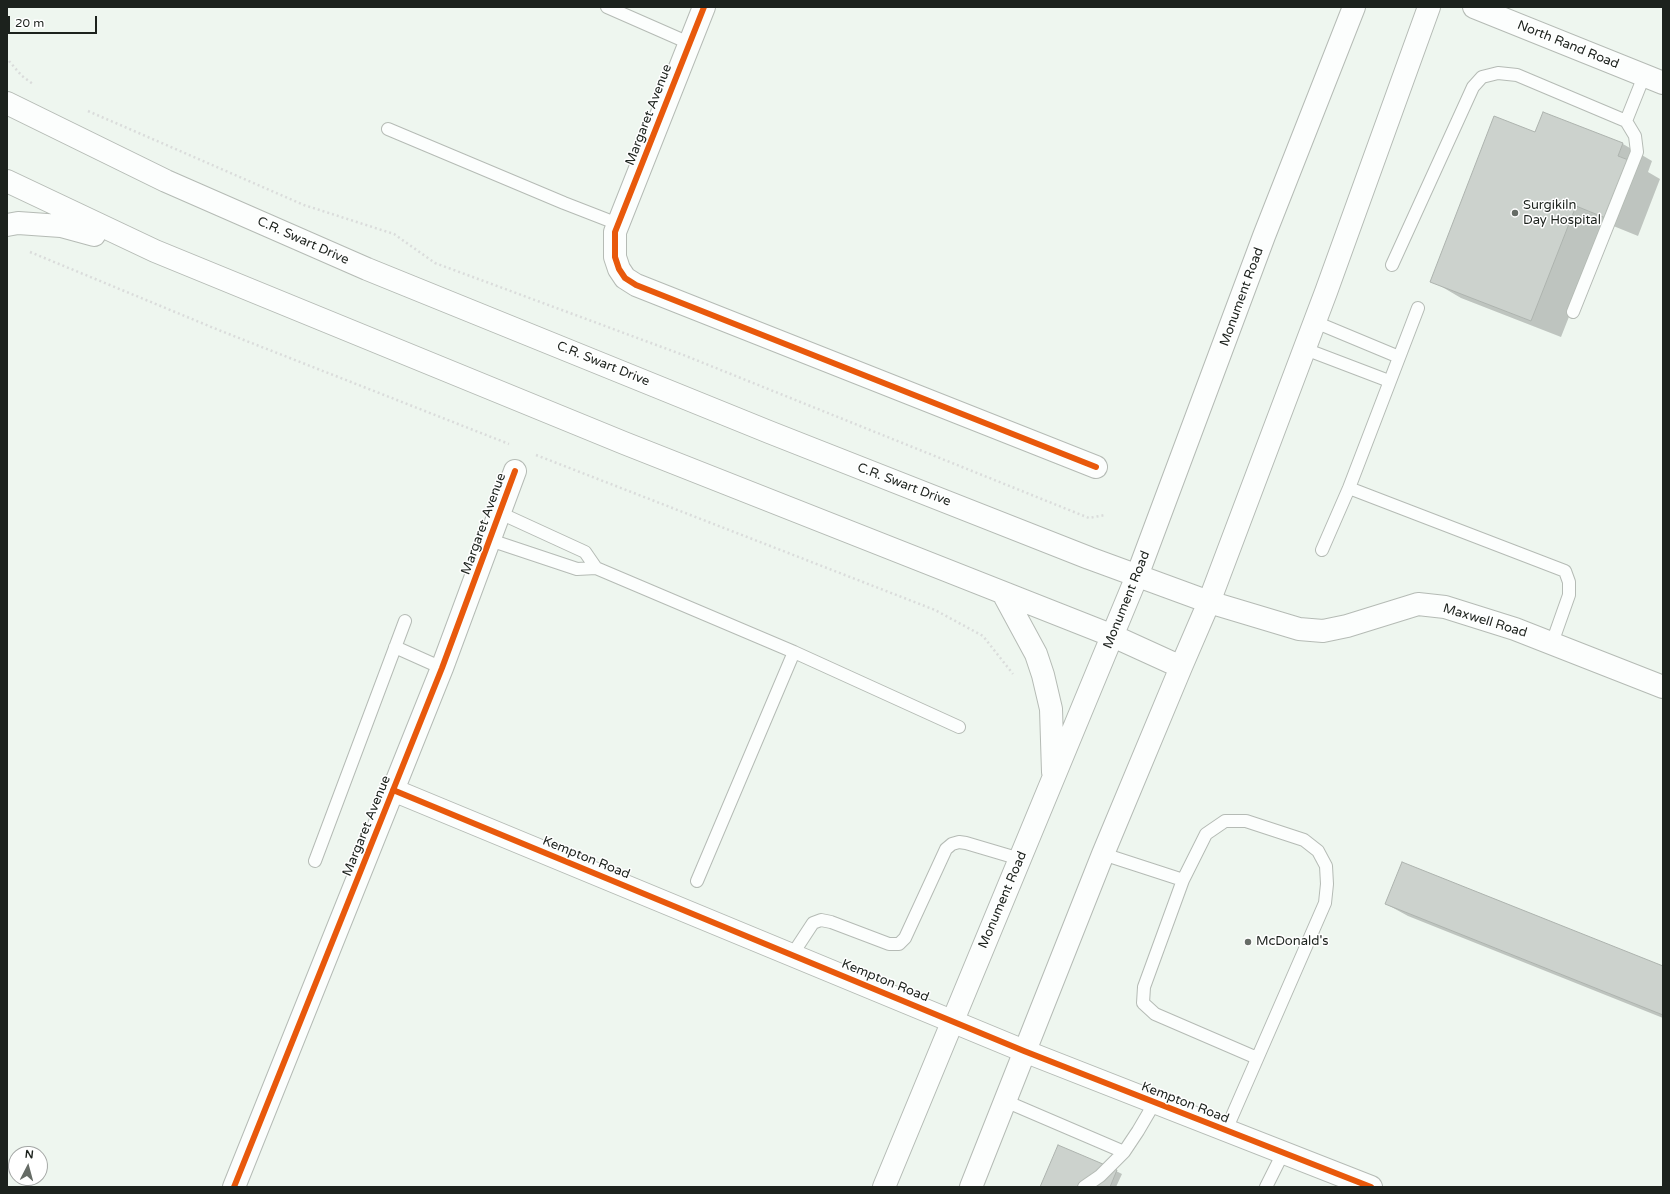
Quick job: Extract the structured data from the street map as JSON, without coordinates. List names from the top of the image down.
{
  "streets": {
    "main road": [
      "North Rand Road",
      "Margaret Avenue",
      "C.R. Swart Drive",
      "Monument Road",
      "Maxwell Road",
      "Kempton Road"
    ]
  },
  "crossings": [
    ["Margaret Avenue", "Kempton Road"],
    ["C.R. Swart Drive", "Monument Road"],
    ["C.R. Swart Drive", "Maxwell Road"],
    ["Monument Road", "Kempton Road"]
  ],
  "places": ["Surgikiln Day Hospital", "McDonald's"],
  "scale_bar": "20 m",
  "north": "top"
}
